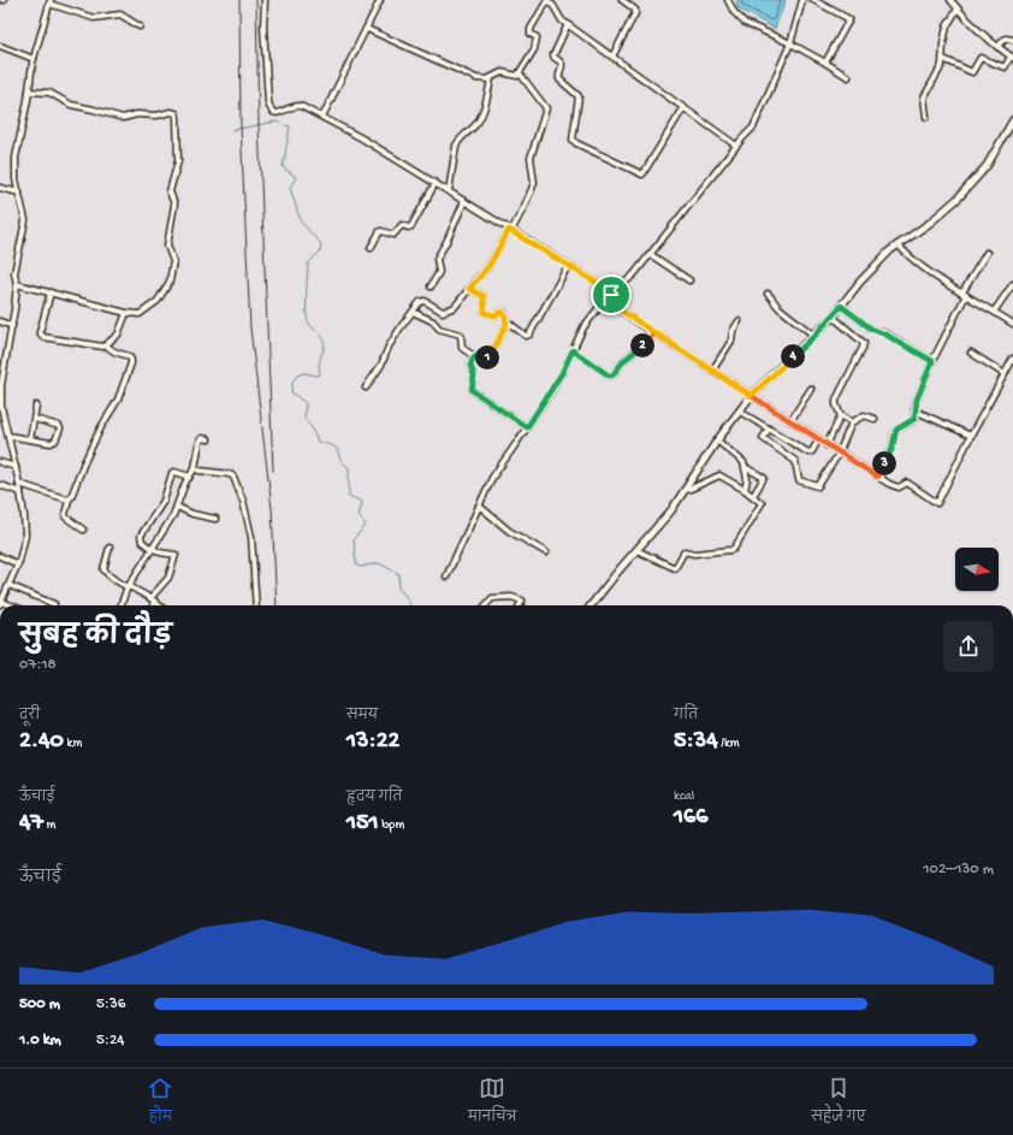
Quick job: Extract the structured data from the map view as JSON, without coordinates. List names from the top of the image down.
{
  "north": "right",
  "page": {
    "pins": [
      "2",
      "4",
      "1",
      "3"
    ],
    "heading": ["सुबह की दौड़", "07:18"],
    "stats": [
      ["दूरी", "2.40 km"],
      ["समय", "13:22"],
      ["गति", "5:34 /km"],
      ["ऊँचाई", "47 m"],
      ["हृदय गति", "151 bpm"],
      ["kcal", "166"]
    ],
    "chart": ["ऊँचाई", "102–130 m"],
    "list": [
      {
        "name": "500 m",
        "note": "5:36"
      },
      {
        "name": "1.0 km",
        "note": "5:24"
      }
    ],
    "tabs": ["होम", "मानचित्र", "सहेजे गए"]
  }
}
